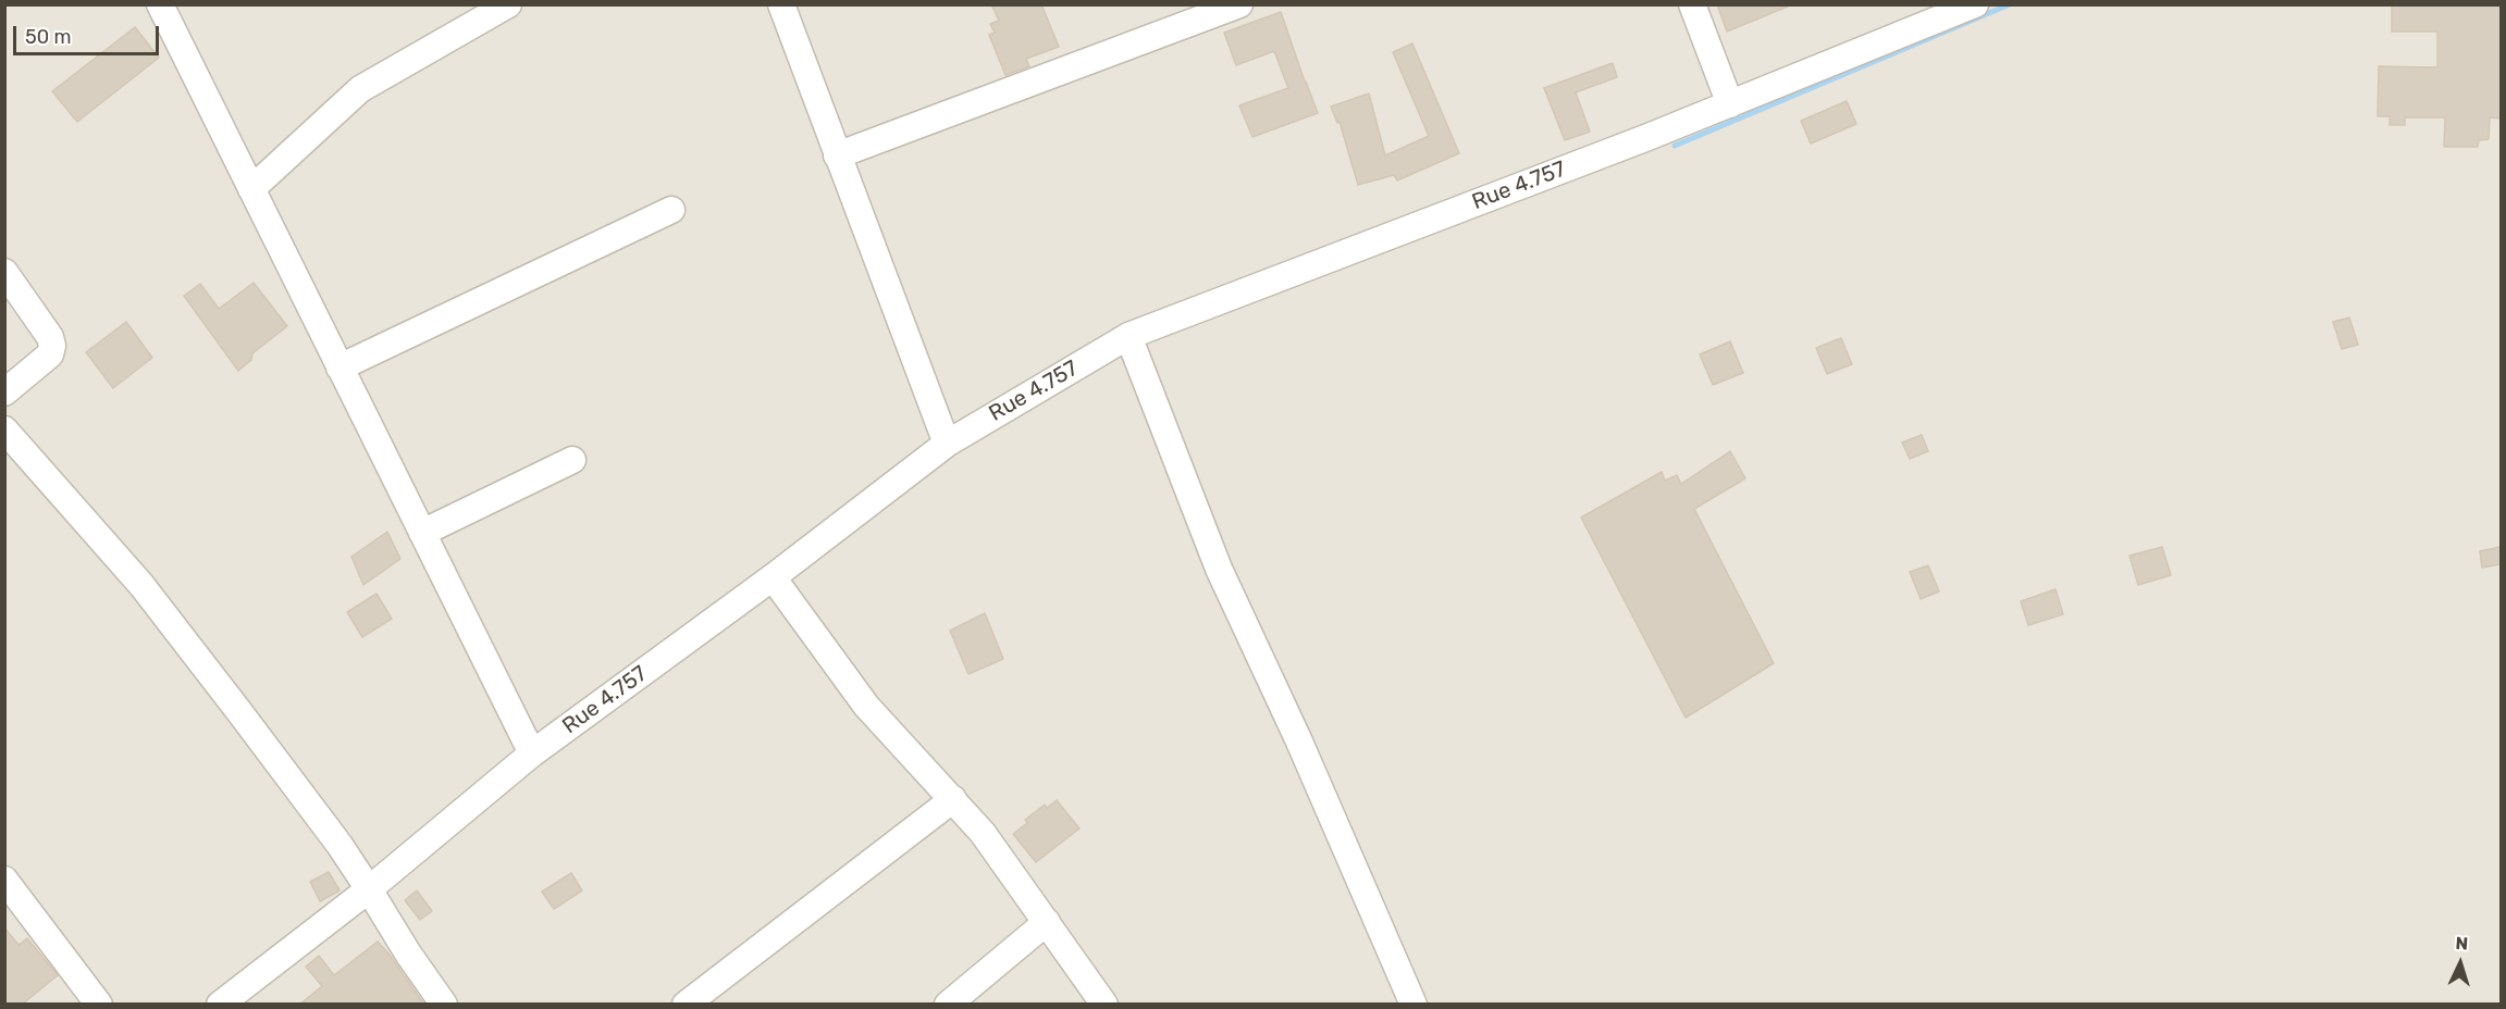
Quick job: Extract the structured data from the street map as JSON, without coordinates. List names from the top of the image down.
{
  "streets": {
    "street": ["Rue 4.757"]
  },
  "scale_bar": "50 m",
  "north": "top"
}
